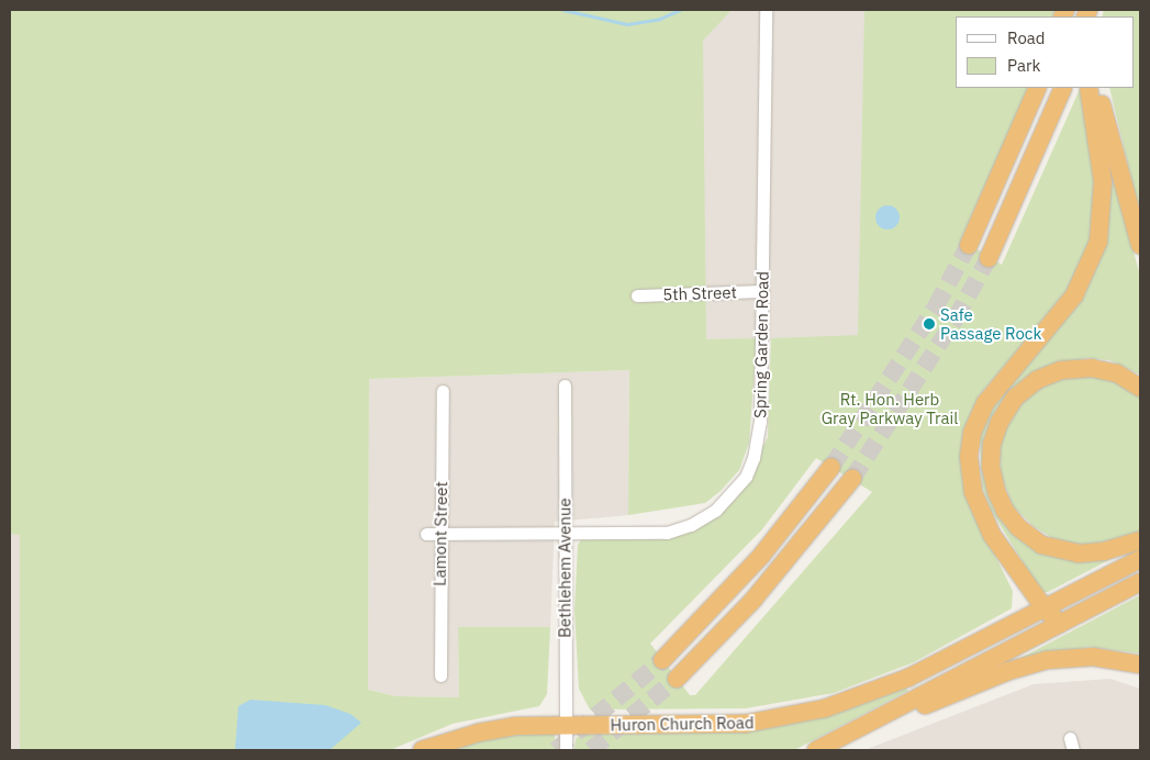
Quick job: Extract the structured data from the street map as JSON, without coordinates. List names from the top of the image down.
{
  "streets": {
    "highway": ["Huron Church Road"],
    "street": [
      "5th Street",
      "Spring Garden Road",
      "Lamont Street",
      "Bethlehem Avenue"
    ]
  },
  "crossings": [
    ["5th Street", "Spring Garden Road"],
    ["Spring Garden Road", "Lamont Street"],
    ["Spring Garden Road", "Bethlehem Avenue"],
    ["Bethlehem Avenue", "Huron Church Road"]
  ],
  "parks": ["Rt. Hon. Herb Gray Parkway Trail"],
  "places": ["Safe Passage Rock"],
  "legend": ["Road", "Park"]
}
